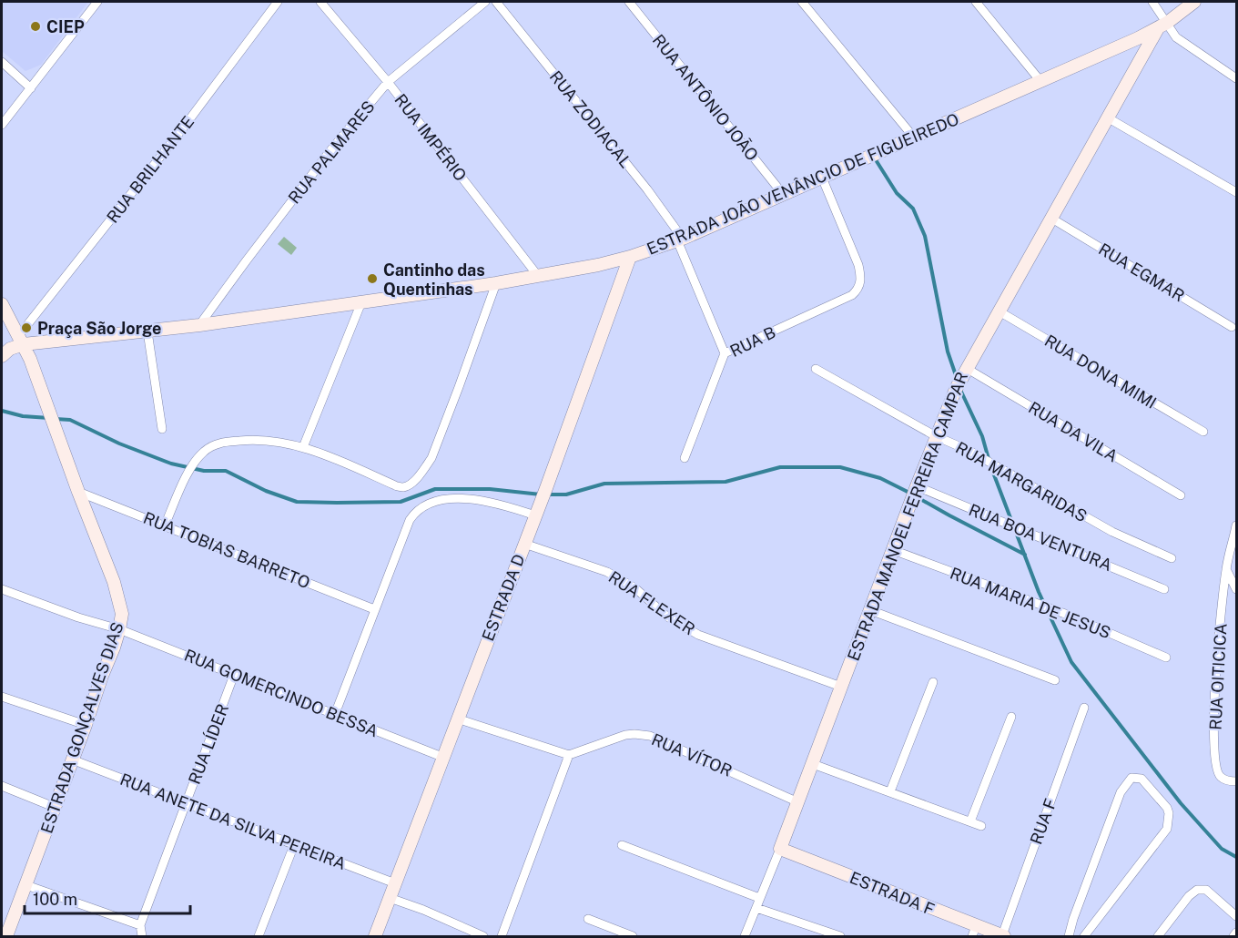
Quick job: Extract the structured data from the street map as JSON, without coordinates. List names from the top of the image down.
{
  "streets": {
    "street": [
      "RUA ANTÔNIO JOÃO",
      "RUA ZODIACAL",
      "RUA IMPÉRIO",
      "RUA PALMARES",
      "RUA BRILHANTE",
      "ESTRADA JOÃO VENÂNCIO DE FIGUEIREDO",
      "RUA EGMAR",
      "RUA B",
      "RUA DONA MIMI",
      "RUA DA VILA",
      "RUA MARGARIDAS",
      "ESTRADA MANOEL FERREIRA CAMPAR",
      "RUA BOA VENTURA",
      "RUA TOBIAS BARRETO",
      "ESTRADA D",
      "RUA FLEXER",
      "RUA MARIA DE JESUS",
      "RUA OITICICA",
      "RUA GOMERCINDO BESSA",
      "ESTRADA GONÇALVES DIAS",
      "RUA LÍDER",
      "RUA VÍTOR",
      "RUA ANETE DA SILVA PEREIRA",
      "RUA F",
      "ESTRADA F"
    ]
  },
  "crossings": [
    ["RUA ANTÔNIO JOÃO", "ESTRADA JOÃO VENÂNCIO DE FIGUEIREDO"],
    ["RUA ZODIACAL", "ESTRADA JOÃO VENÂNCIO DE FIGUEIREDO"],
    ["RUA ZODIACAL", "RUA B"],
    ["RUA IMPÉRIO", "RUA PALMARES"],
    ["RUA IMPÉRIO", "ESTRADA JOÃO VENÂNCIO DE FIGUEIREDO"],
    ["RUA PALMARES", "ESTRADA JOÃO VENÂNCIO DE FIGUEIREDO"],
    ["RUA BRILHANTE", "ESTRADA JOÃO VENÂNCIO DE FIGUEIREDO"],
    ["RUA BRILHANTE", "ESTRADA GONÇALVES DIAS"],
    ["ESTRADA JOÃO VENÂNCIO DE FIGUEIREDO", "RUA B"],
    ["ESTRADA JOÃO VENÂNCIO DE FIGUEIREDO", "ESTRADA MANOEL FERREIRA CAMPAR"],
    ["ESTRADA JOÃO VENÂNCIO DE FIGUEIREDO", "ESTRADA D"],
    ["ESTRADA JOÃO VENÂNCIO DE FIGUEIREDO", "ESTRADA GONÇALVES DIAS"],
    ["RUA EGMAR", "ESTRADA MANOEL FERREIRA CAMPAR"],
    ["RUA DONA MIMI", "ESTRADA MANOEL FERREIRA CAMPAR"],
    ["RUA DA VILA", "ESTRADA MANOEL FERREIRA CAMPAR"],
    ["RUA MARGARIDAS", "ESTRADA MANOEL FERREIRA CAMPAR"],
    ["ESTRADA MANOEL FERREIRA CAMPAR", "RUA BOA VENTURA"],
    ["ESTRADA MANOEL FERREIRA CAMPAR", "RUA FLEXER"],
    ["ESTRADA MANOEL FERREIRA CAMPAR", "RUA MARIA DE JESUS"],
    ["ESTRADA MANOEL FERREIRA CAMPAR", "RUA VÍTOR"],
    ["ESTRADA MANOEL FERREIRA CAMPAR", "ESTRADA F"],
    ["RUA TOBIAS BARRETO", "ESTRADA GONÇALVES DIAS"],
    ["ESTRADA D", "RUA FLEXER"],
    ["ESTRADA D", "RUA GOMERCINDO BESSA"],
    ["ESTRADA D", "RUA ANETE DA SILVA PEREIRA"],
    ["RUA GOMERCINDO BESSA", "ESTRADA GONÇALVES DIAS"],
    ["RUA GOMERCINDO BESSA", "RUA LÍDER"],
    ["ESTRADA GONÇALVES DIAS", "RUA ANETE DA SILVA PEREIRA"],
    ["RUA LÍDER", "RUA ANETE DA SILVA PEREIRA"],
    ["RUA F", "ESTRADA F"]
  ],
  "places": ["CIEP", "Cantinho das Quentinhas", "Praça São Jorge"],
  "scale_bar": "100 m"
}
